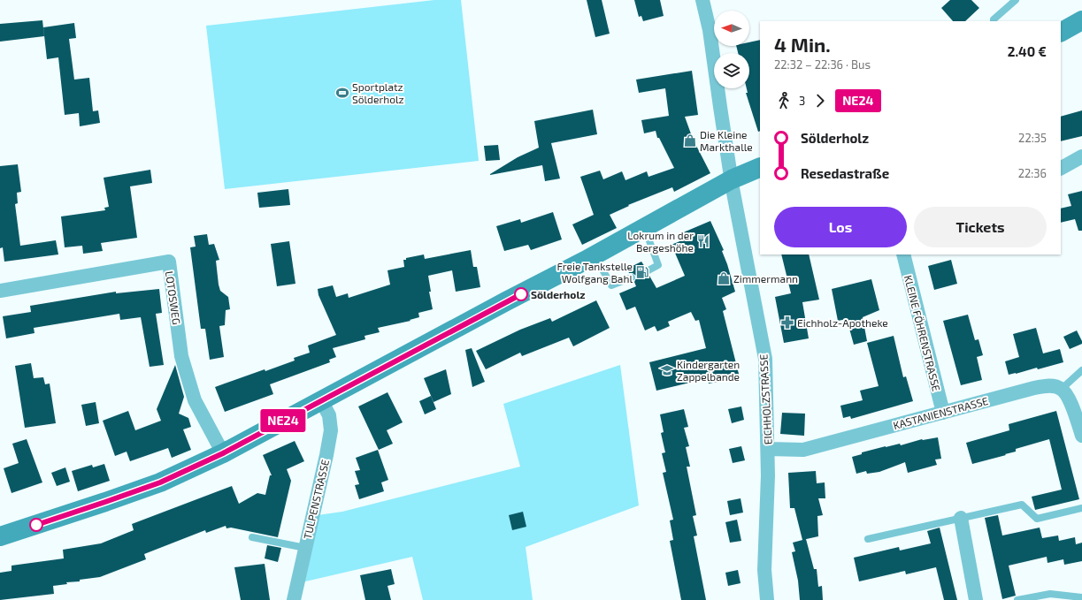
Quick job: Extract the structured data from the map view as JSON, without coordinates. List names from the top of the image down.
{
  "streets": {
    "street": [
      "LOTOSWEG",
      "KLEINE FÖHRENSTRASSE",
      "EICHHOLZSTRASSE",
      "KASTANIENSTRASSE",
      "TULPENSTRASSE"
    ]
  },
  "crossings": [
    ["KLEINE FÖHRENSTRASSE", "KASTANIENSTRASSE"],
    ["EICHHOLZSTRASSE", "KASTANIENSTRASSE"]
  ],
  "places": {
    "sports": ["Sportplatz Sölderholz"],
    "shop": ["Die Kleine Markthalle", "Zimmermann"],
    "restaurant": ["Lokrum in der Bergeshöhe"],
    "fuel station": ["Freie Tankstelle Wolfgang Bahl"],
    "other": ["Sölderholz"],
    "pharmacy": ["Eichholz-Apotheke"],
    "school or university": ["Kindergarten Zappelbande"]
  },
  "lines": ["bus line NE24"],
  "north": "left",
  "page": {
    "on_map": "NE24",
    "heading": ["4 Min.", "22:32 – 22:36 · Bus", "2.40 €"],
    "legs": ["3", "NE24"],
    "list": [
      {
        "name": "Sölderholz",
        "value": "22:35"
      },
      {
        "name": "Resedastraße",
        "value": "22:36"
      }
    ],
    "buttons": ["Los", "Tickets"]
  }
}
